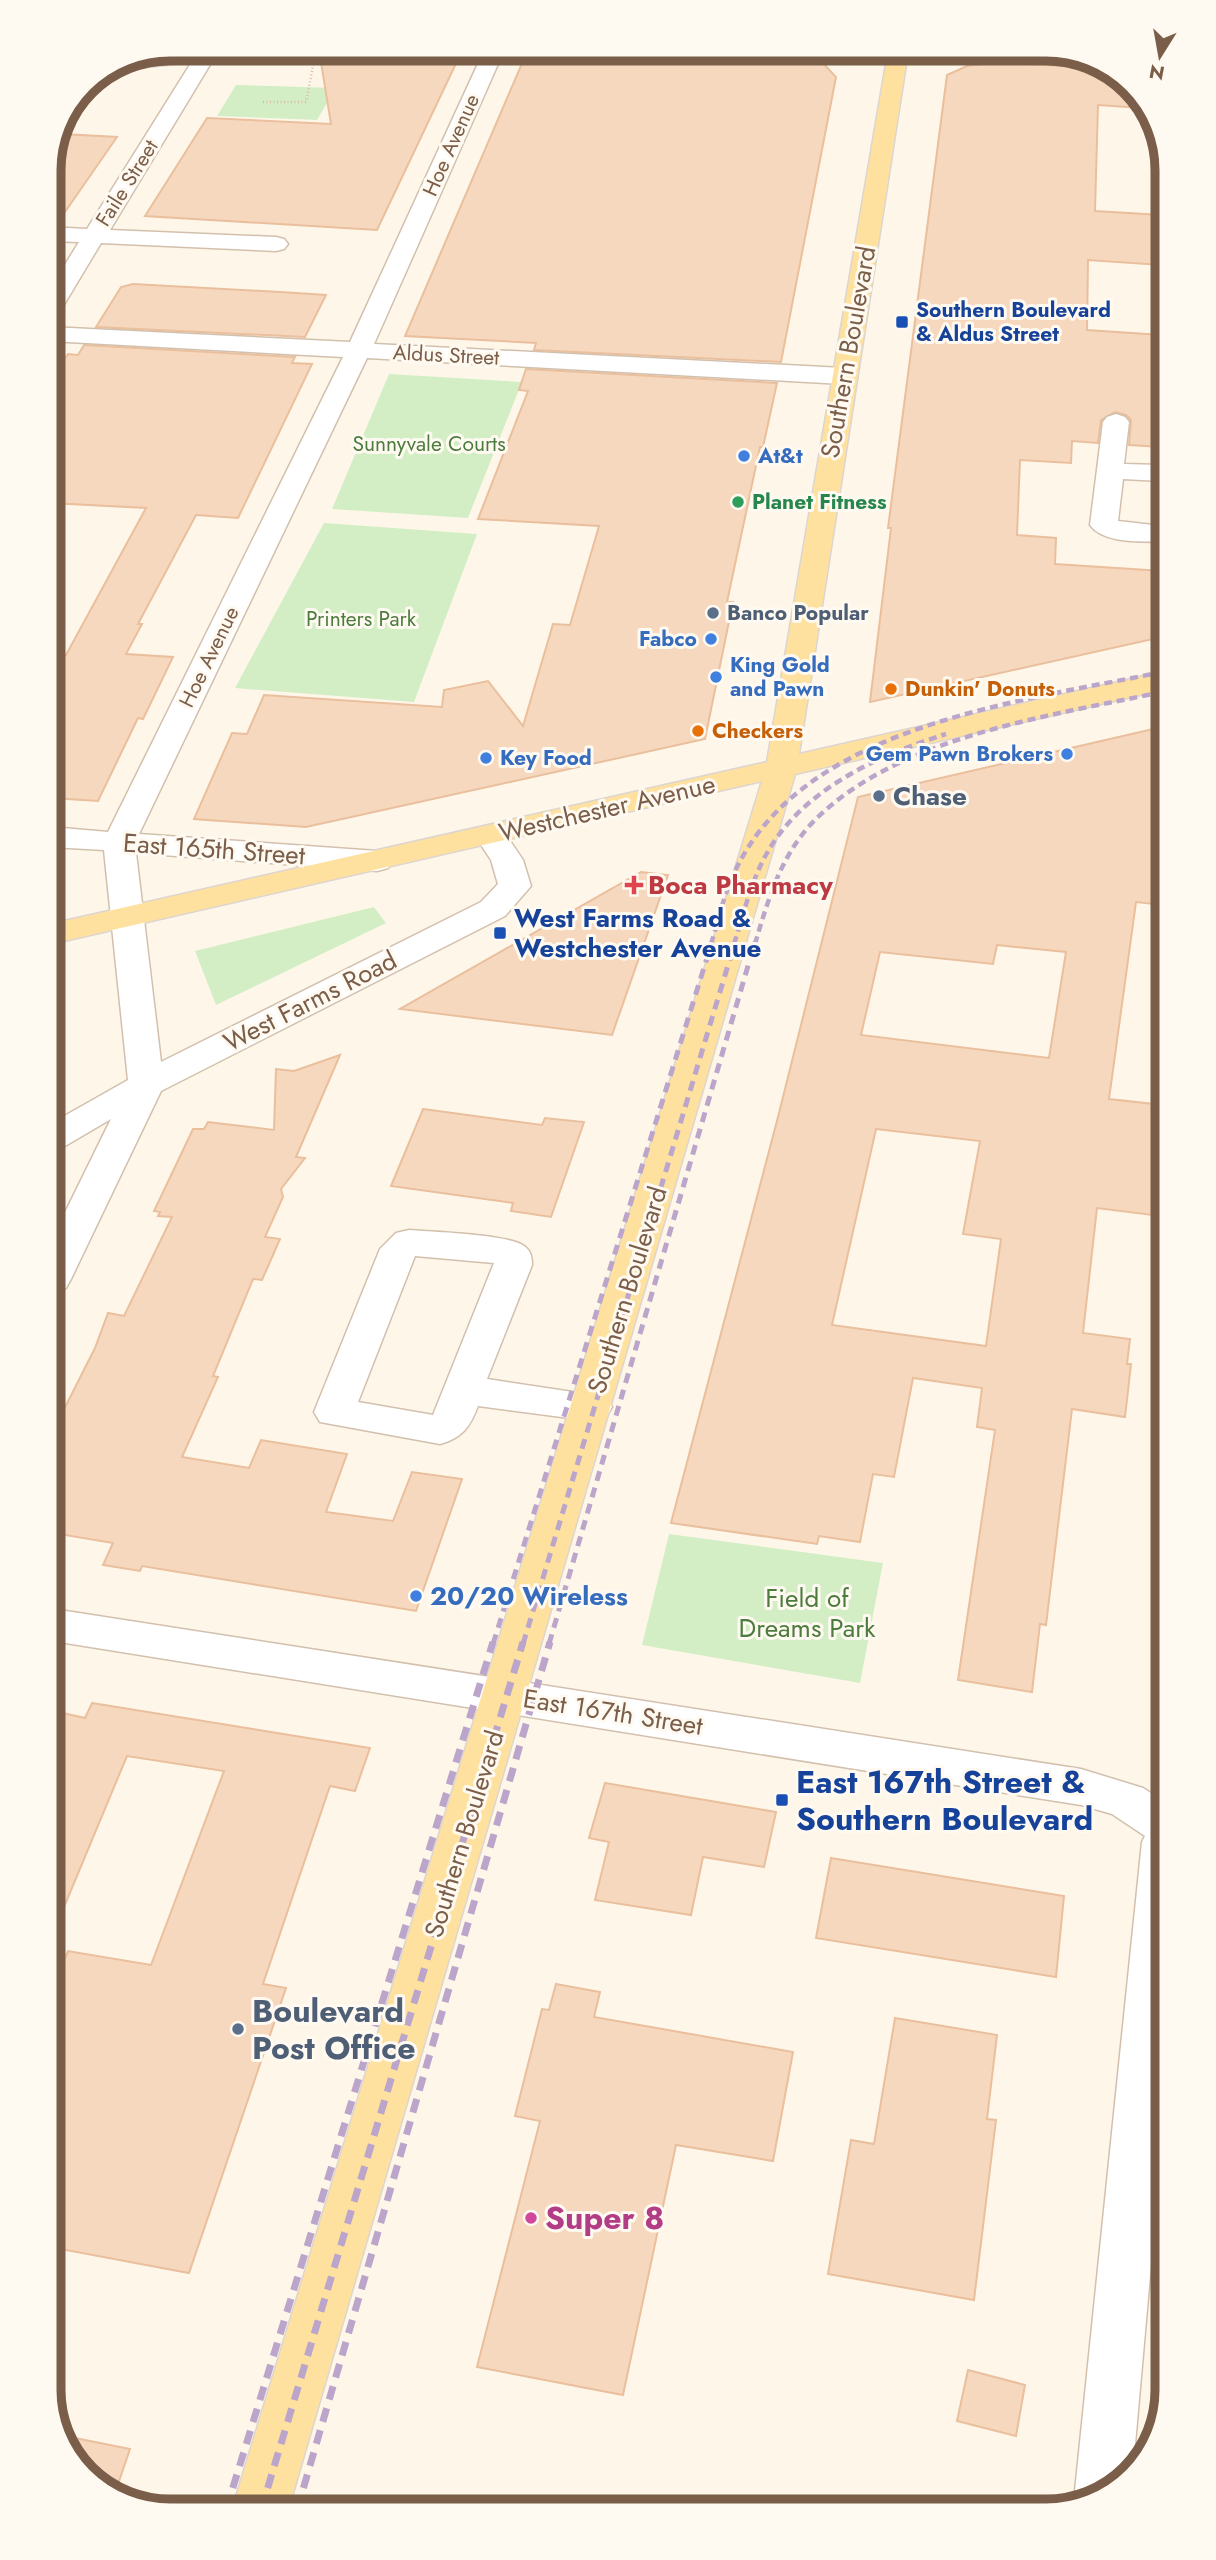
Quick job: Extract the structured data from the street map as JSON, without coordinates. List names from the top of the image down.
{
  "streets": {
    "main road": ["Southern Boulevard", "Westchester Avenue"],
    "street": [
      "Hoe Avenue",
      "Faile Street",
      "Aldus Street",
      "East 165th Street",
      "West Farms Road",
      "East 167th Street"
    ]
  },
  "crossings": [
    ["Hoe Avenue", "Aldus Street"],
    ["Hoe Avenue", "East 165th Street"],
    ["Southern Boulevard", "Aldus Street"],
    ["Southern Boulevard", "Westchester Avenue"],
    ["Southern Boulevard", "East 167th Street"],
    ["Westchester Avenue", "East 165th Street"],
    ["Westchester Avenue", "West Farms Road"]
  ],
  "parks": ["Sunnyvale Courts", "Printers Park", "Field of Dreams Park"],
  "places": {
    "transit": ["Southern Boulevard & Aldus Street", "West Farms Road & Westchester Avenue", "East 167th Street & Southern Boulevard"],
    "other": [
      "At&t",
      "Planet Fitness",
      "Banco Popular",
      "Fabco",
      "King Gold and Pawn",
      "Dunkin' Donuts",
      "Checkers",
      "Gem Pawn Brokers",
      "Key Food",
      "Chase",
      "20/20 Wireless",
      "Boulevard Post Office",
      "Super 8"
    ],
    "health": ["Boca Pharmacy"]
  },
  "north": "bottom"
}
